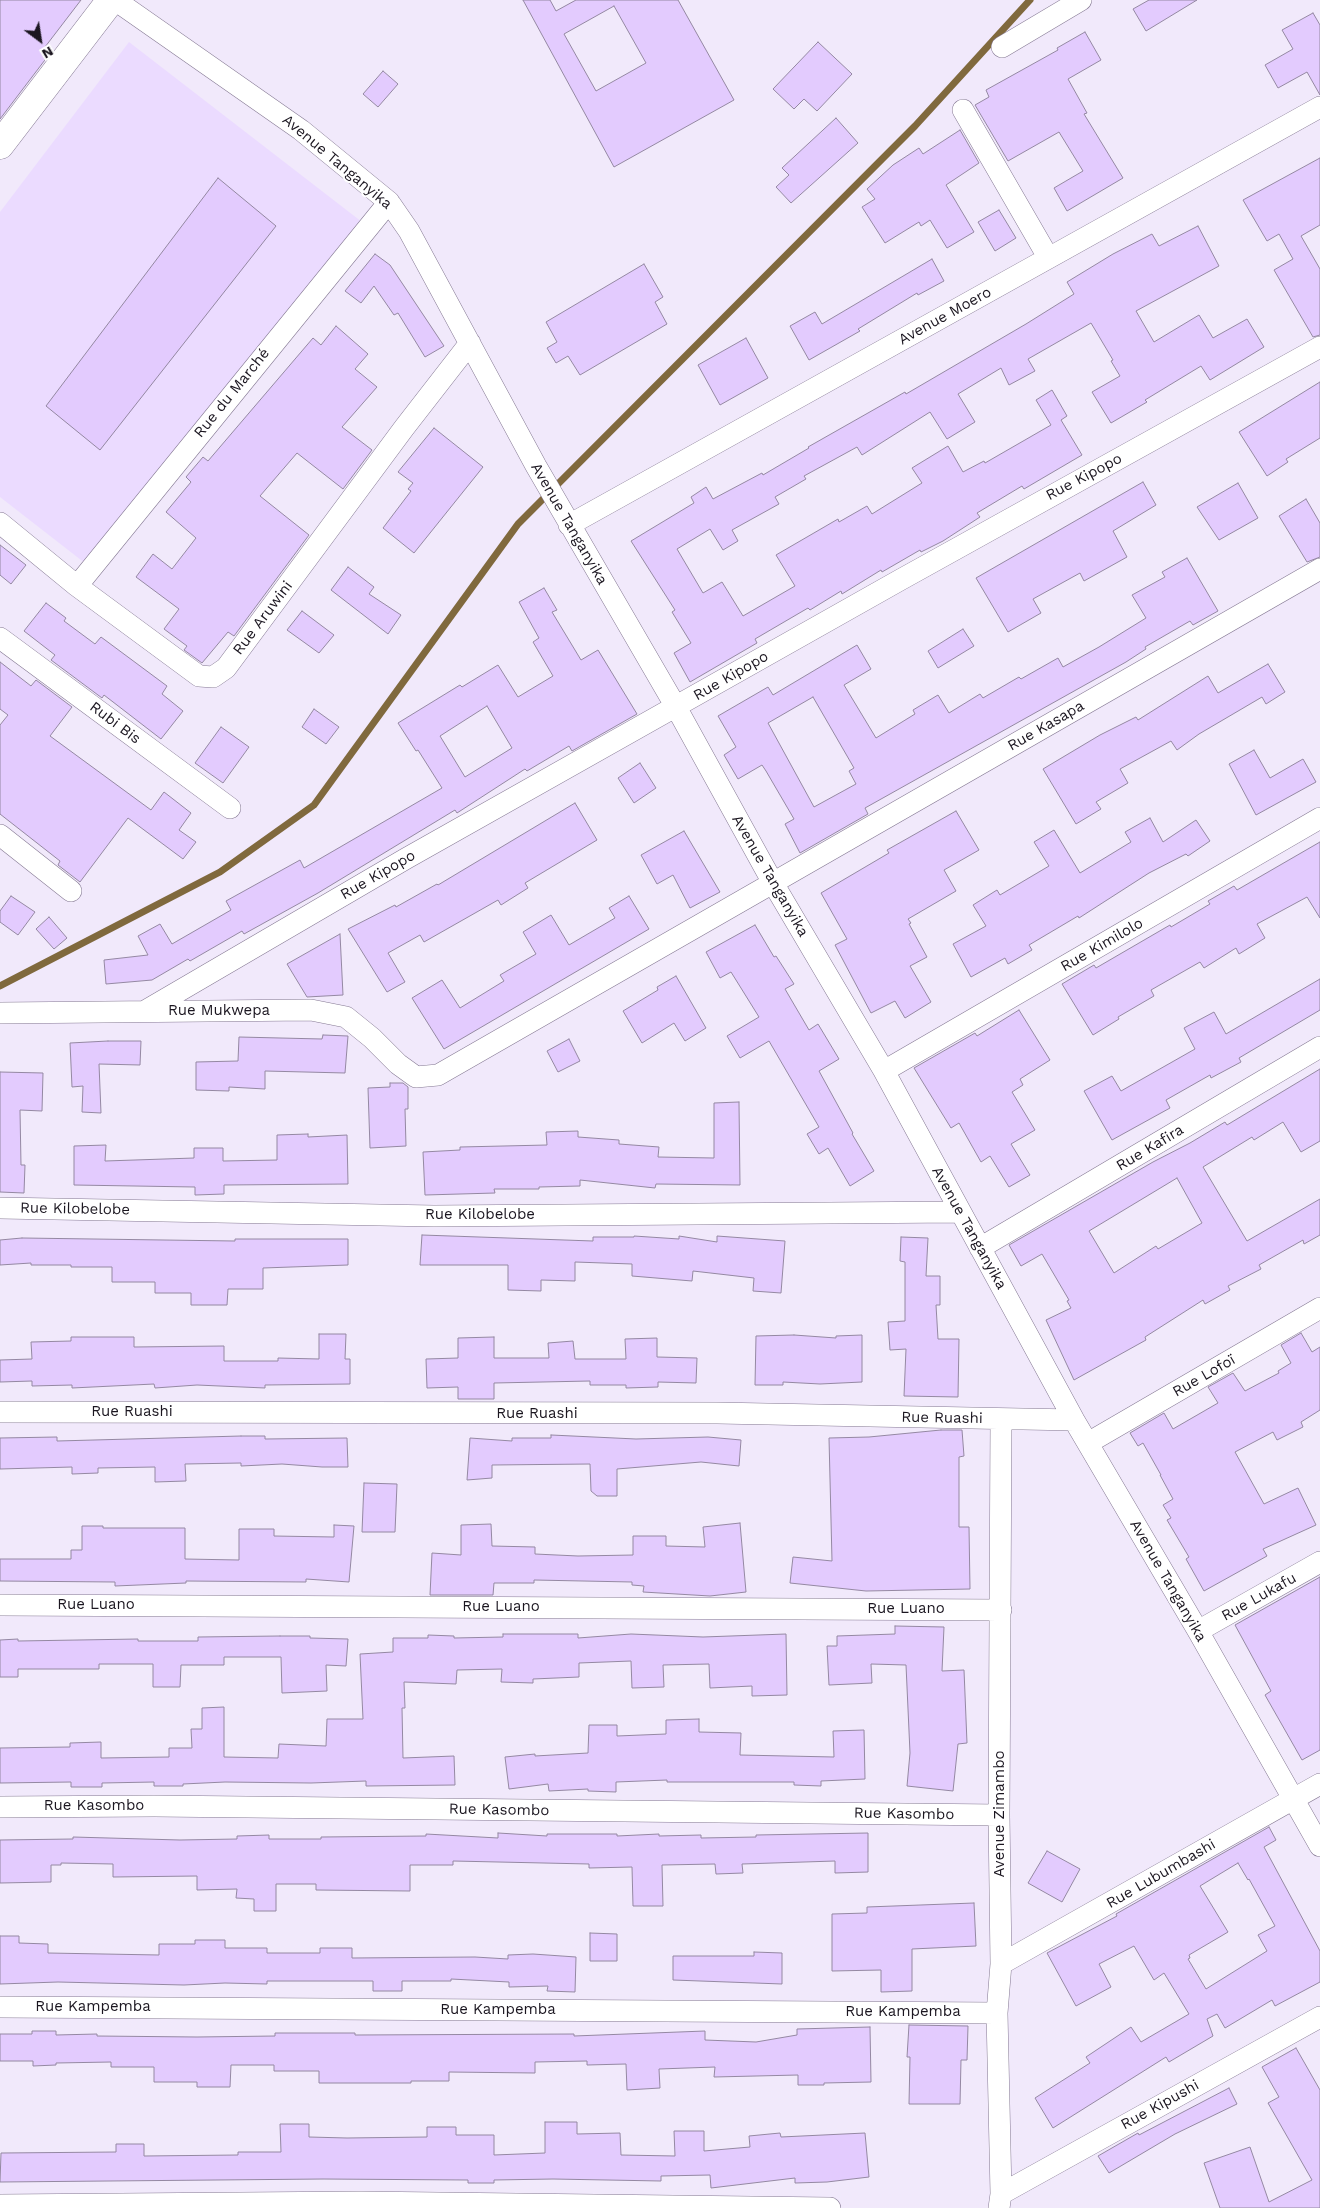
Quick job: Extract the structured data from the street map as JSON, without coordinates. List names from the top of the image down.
{
  "streets": {
    "street": [
      "Avenue Tanganyika",
      "Avenue Moero",
      "Rue du Marché",
      "Rue Kipopo",
      "Rue Aruwini",
      "Rubi Bis",
      "Rue Kasapa",
      "Rue Kimilolo",
      "Rue Mukwepa",
      "Rue Kafira",
      "Rue Kilobelobe",
      "Rue Lofoï",
      "Rue Ruashi",
      "Rue Lukafu",
      "Rue Luano",
      "Rue Kasombo",
      "Avenue Zimambo",
      "Rue Lubumbashi",
      "Rue Kampemba",
      "Rue Kipushi"
    ]
  },
  "crossings": [
    ["Avenue Tanganyika", "Avenue Moero"],
    ["Avenue Tanganyika", "Rue du Marché"],
    ["Avenue Tanganyika", "Rue Kipopo"],
    ["Avenue Tanganyika", "Rue Aruwini"],
    ["Avenue Tanganyika", "Rue Kasapa"],
    ["Avenue Tanganyika", "Rue Kimilolo"],
    ["Avenue Tanganyika", "Rue Kafira"],
    ["Avenue Tanganyika", "Rue Kilobelobe"],
    ["Avenue Tanganyika", "Rue Lofoï"],
    ["Avenue Tanganyika", "Rue Ruashi"],
    ["Avenue Tanganyika", "Rue Lukafu"],
    ["Avenue Tanganyika", "Rue Lubumbashi"],
    ["Rue du Marché", "Rue Aruwini"],
    ["Rue Kipopo", "Rue Mukwepa"],
    ["Rue Kasapa", "Rue Mukwepa"],
    ["Rue Ruashi", "Avenue Zimambo"],
    ["Rue Luano", "Avenue Zimambo"],
    ["Rue Kasombo", "Avenue Zimambo"],
    ["Avenue Zimambo", "Rue Lubumbashi"],
    ["Avenue Zimambo", "Rue Kampemba"],
    ["Avenue Zimambo", "Rue Kipushi"]
  ],
  "north": "bottom right"
}
